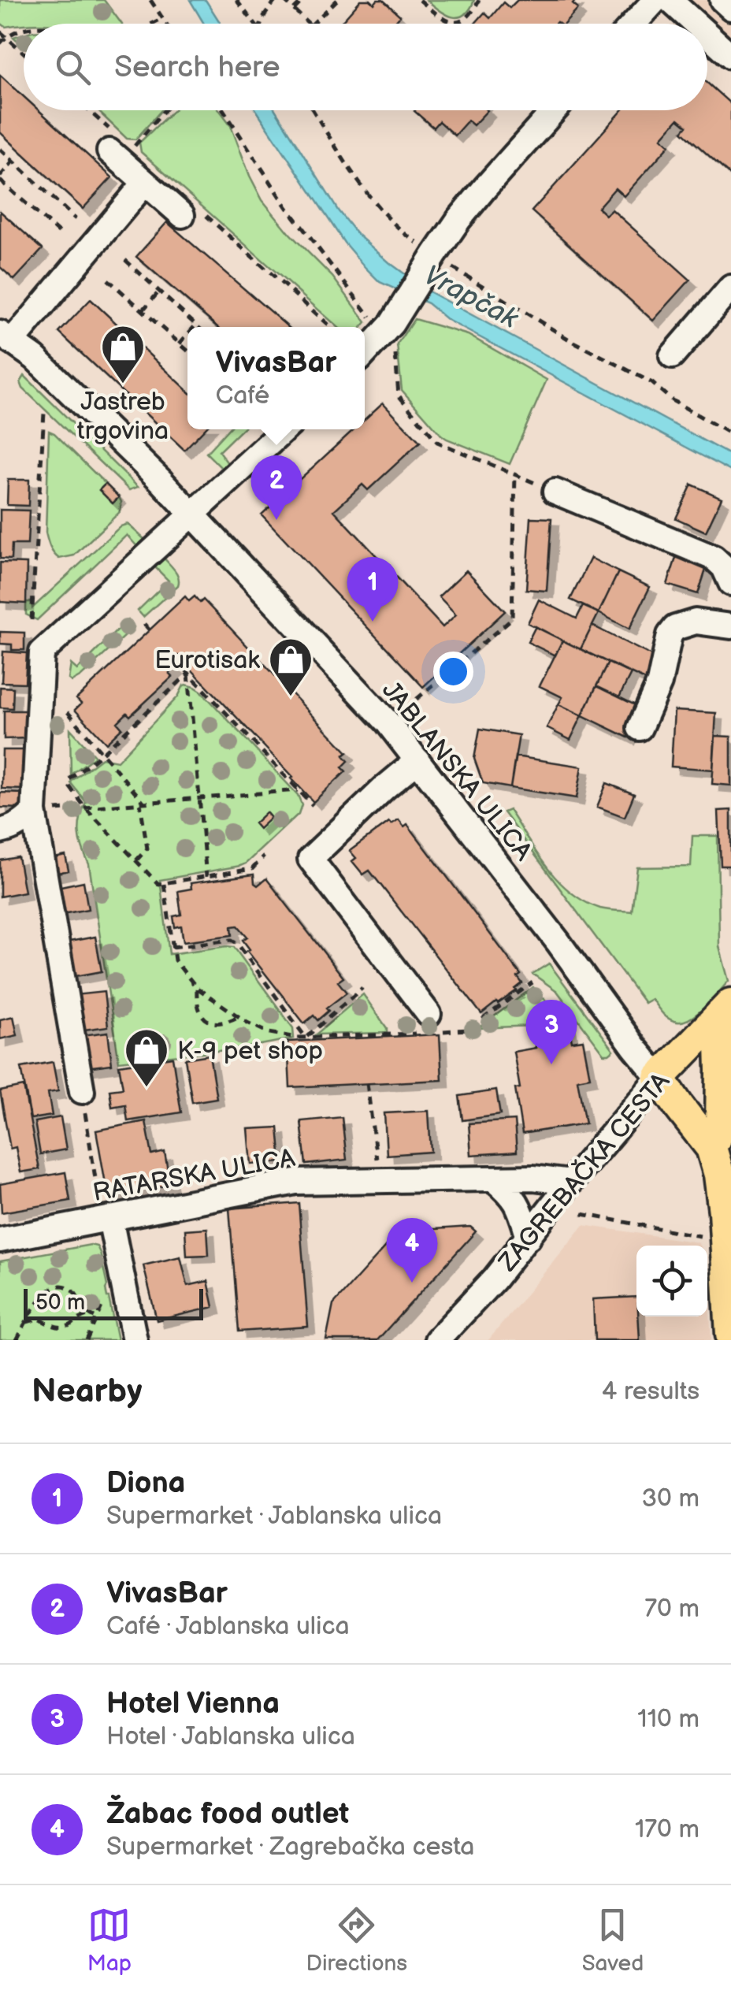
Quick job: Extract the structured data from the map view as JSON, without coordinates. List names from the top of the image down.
{
  "streets": {
    "main road": ["ZAGREBAČKA CESTA"],
    "street": ["JABLANSKA ULICA", "RATARSKA ULICA"]
  },
  "crossings": [
    ["JABLANSKA ULICA", "ZAGREBAČKA CESTA"],
    ["ZAGREBAČKA CESTA", "RATARSKA ULICA"]
  ],
  "water": ["Vrapčak"],
  "places": {
    "shop": ["Jastreb trgovina", "Eurotisak", "K-9 pet shop"]
  },
  "scale_bar": "50 m",
  "page": {
    "search": "Search here",
    "popup": ["VivasBar", "Café"],
    "pins": [
      "2",
      "1",
      "3",
      "4"
    ],
    "scale": "50 m",
    "heading": ["Nearby", "4 results"],
    "list": [
      {
        "mark": "1",
        "name": "Diona",
        "note": "Supermarket · Jablanska ulica",
        "value": "30 m"
      },
      {
        "mark": "2",
        "name": "VivasBar",
        "note": "Café · Jablanska ulica",
        "value": "70 m"
      },
      {
        "mark": "3",
        "name": "Hotel Vienna",
        "note": "Hotel · Jablanska ulica",
        "value": "110 m"
      },
      {
        "mark": "4",
        "name": "Žabac food outlet",
        "note": "Supermarket · Zagrebačka cesta",
        "value": "170 m"
      }
    ],
    "nav": ["Map", "Directions", "Saved"]
  }
}
